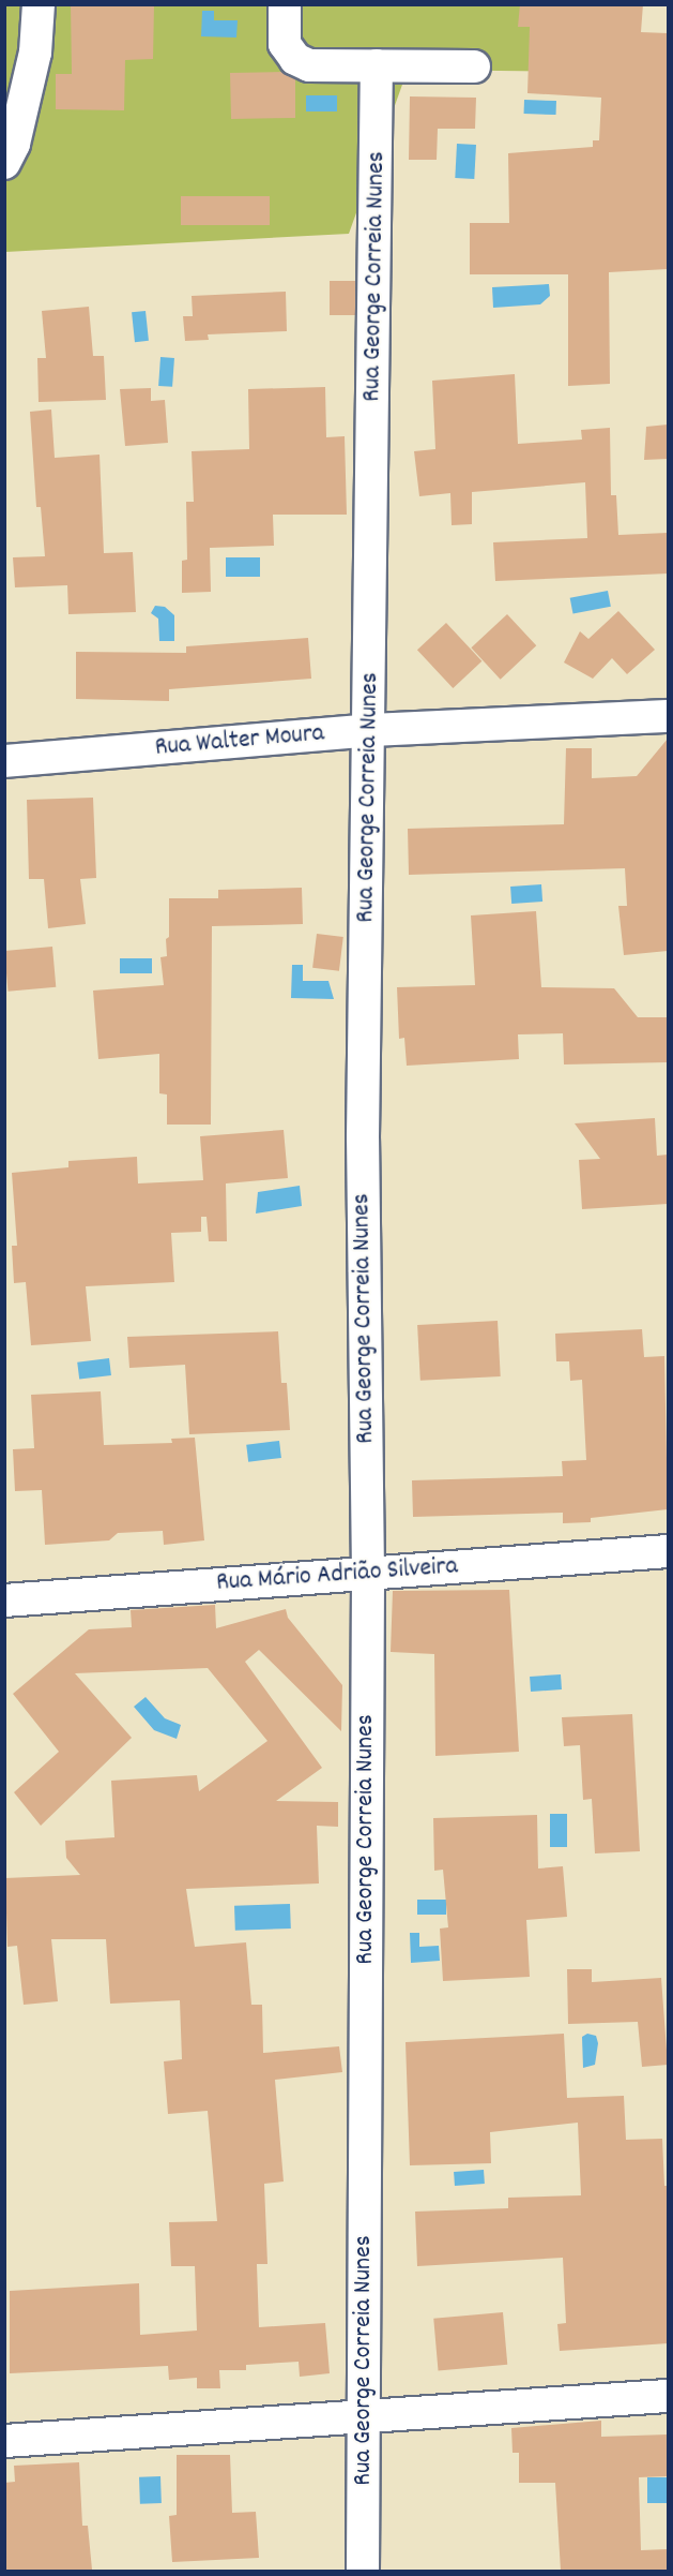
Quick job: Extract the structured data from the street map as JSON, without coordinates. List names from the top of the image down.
{
  "streets": {
    "street": ["Rua George Correia Nunes", "Rua Walter Moura", "Rua Mário Adrião Silveira"]
  },
  "crossings": [
    ["Rua George Correia Nunes", "Rua Walter Moura"],
    ["Rua George Correia Nunes", "Rua Mário Adrião Silveira"]
  ]
}
